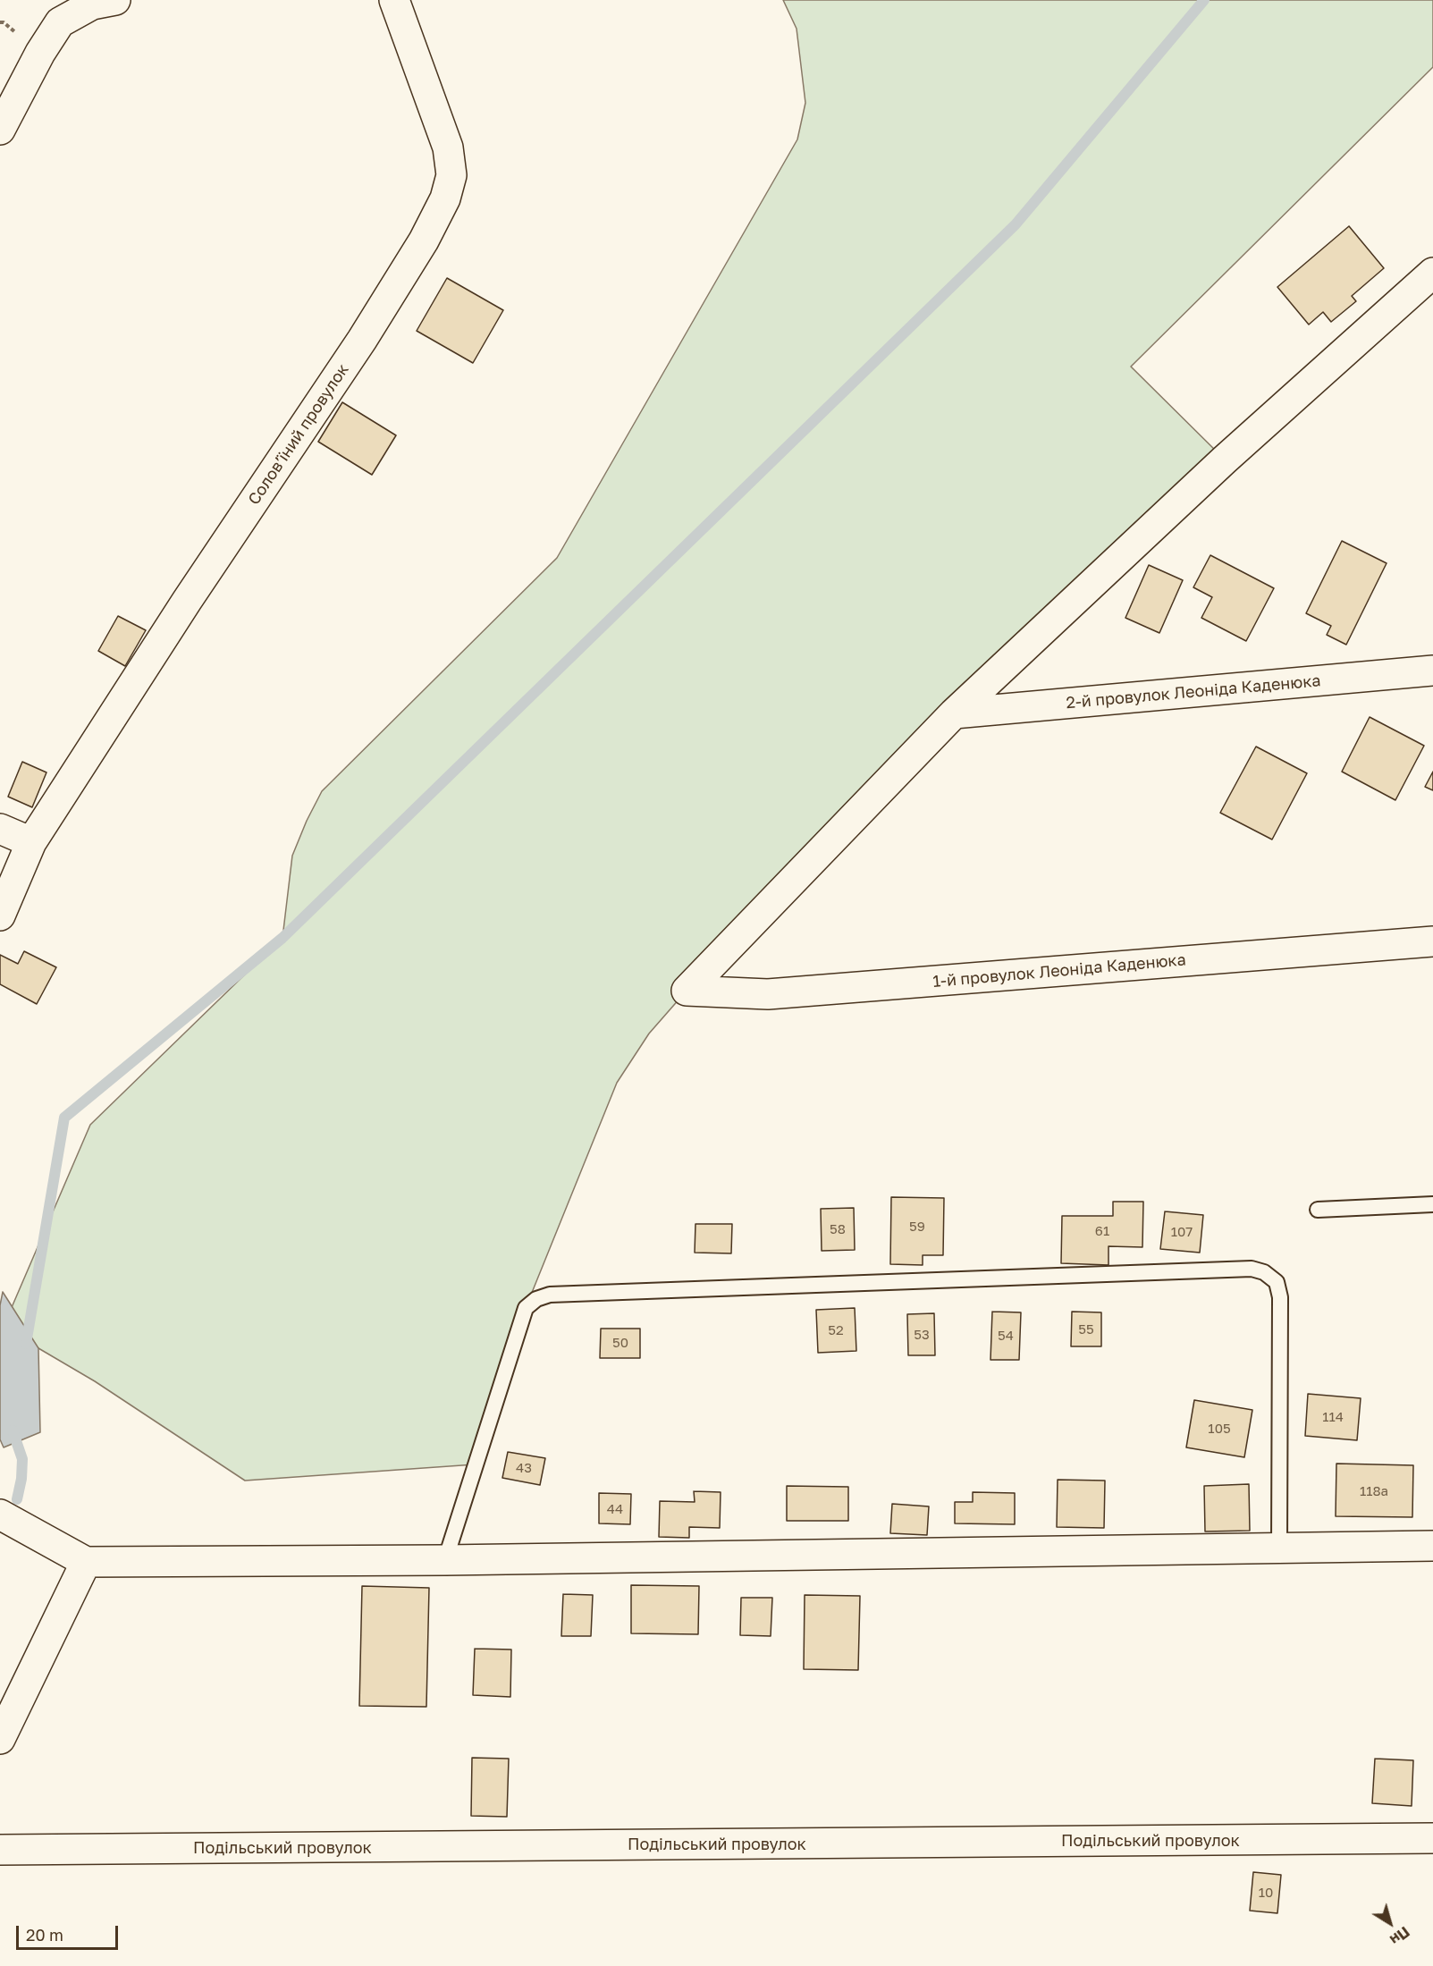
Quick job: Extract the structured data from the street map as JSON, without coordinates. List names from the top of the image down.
{
  "streets": {
    "street": [
      "Соловʼїний провулок",
      "2-й провулок Леоніда Каденюка",
      "1-й провулок Леоніда Каденюка",
      "Подільський провулок"
    ]
  },
  "crossings": [
    ["2-й провулок Леоніда Каденюка", "1-й провулок Леоніда Каденюка"]
  ],
  "house_numbers": [
    "59",
    "58",
    "61",
    "107",
    "55",
    "52",
    "53",
    "54",
    "50",
    "114",
    "105",
    "43",
    "118а",
    "44",
    "10"
  ],
  "scale_bar": "20 m",
  "north": "bottom right"
}
